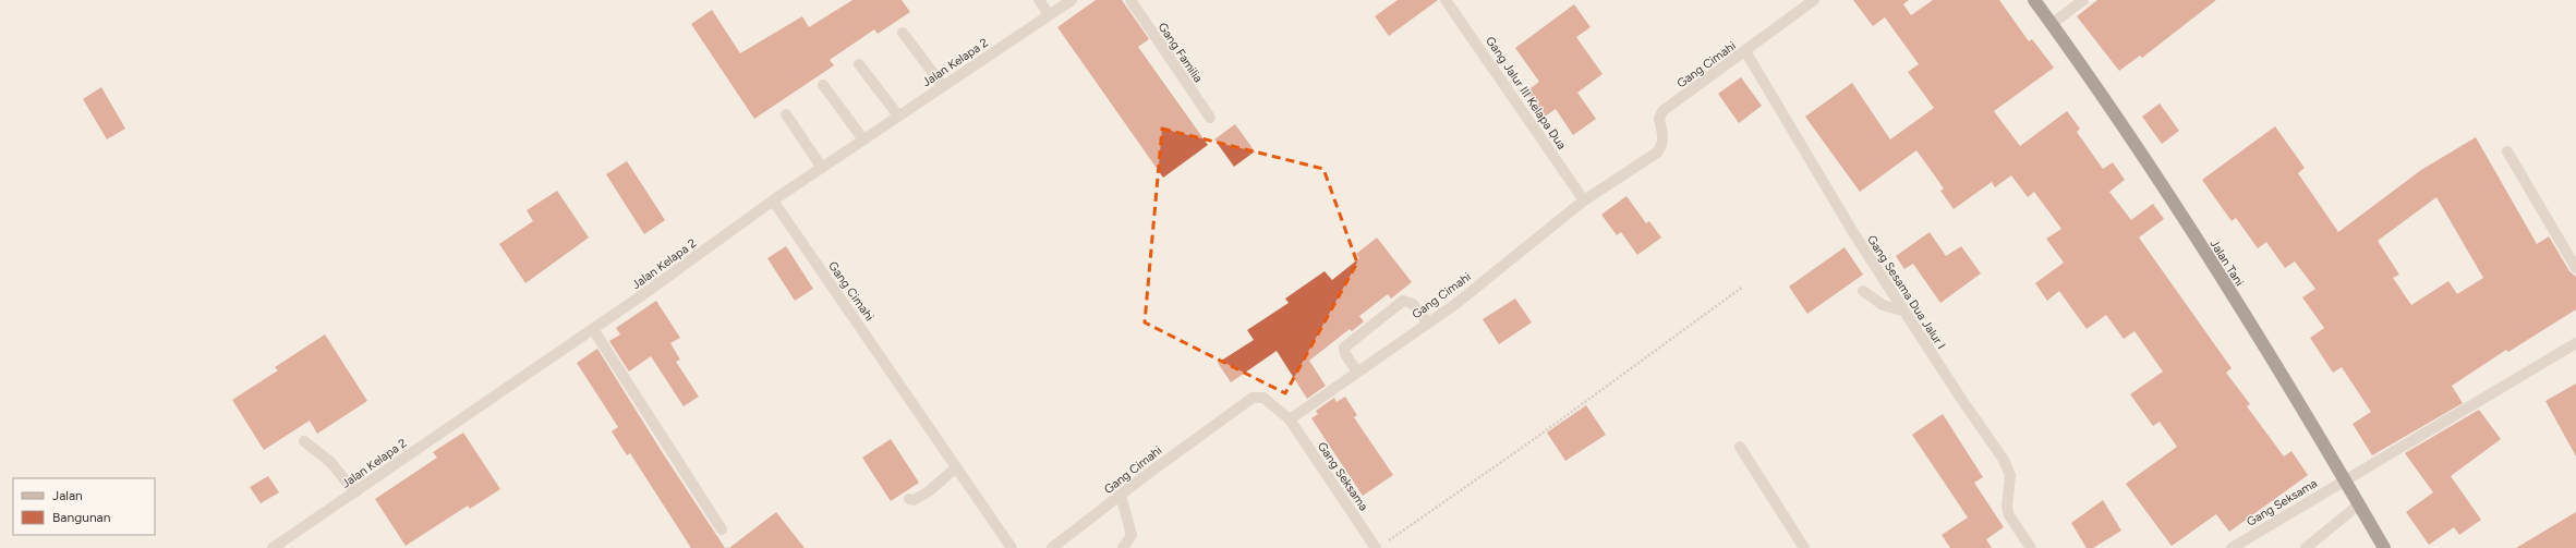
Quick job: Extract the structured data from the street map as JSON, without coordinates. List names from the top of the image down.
{
  "streets": {
    "highway": ["Jalan Tani"],
    "street": [
      "Gang Familia",
      "Jalan Kelapa 2",
      "Gang Cimahi",
      "Gang Jalur III Kelapa Dua",
      "Gang Sesama Dua Jalur I",
      "Gang Seksama"
    ]
  },
  "crossings": [
    ["Jalan Kelapa 2", "Gang Cimahi"],
    ["Gang Cimahi", "Gang Jalur III Kelapa Dua"],
    ["Gang Cimahi", "Gang Sesama Dua Jalur I"],
    ["Gang Cimahi", "Gang Seksama"],
    ["Jalan Tani", "Gang Seksama"]
  ],
  "legend": ["Jalan", "Bangunan"]
}
